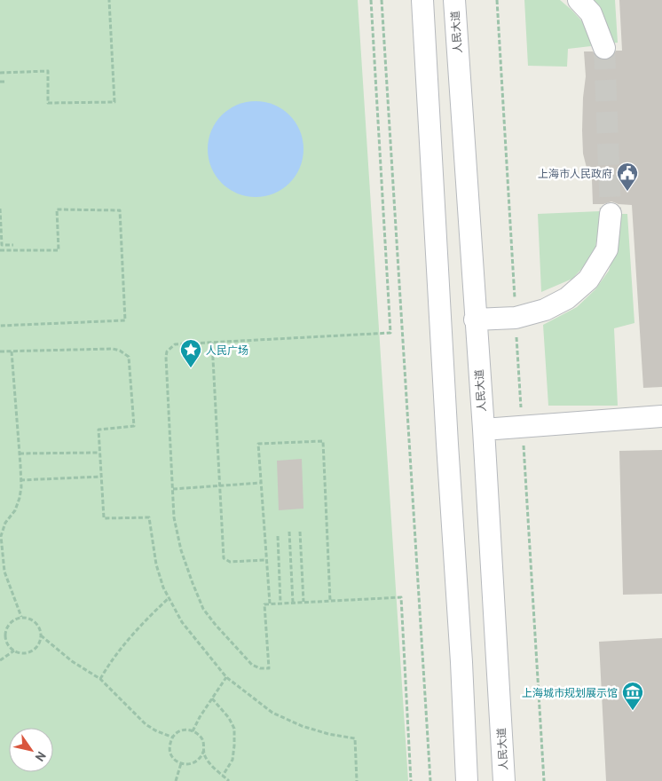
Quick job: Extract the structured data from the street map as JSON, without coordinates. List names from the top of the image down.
{
  "streets": {
    "street": ["人民大道"]
  },
  "places": {
    "public building": ["上海市人民政府"],
    "place": ["人民广场"],
    "museum": ["上海城市规划展示馆"]
  },
  "north": "bottom right"
}
